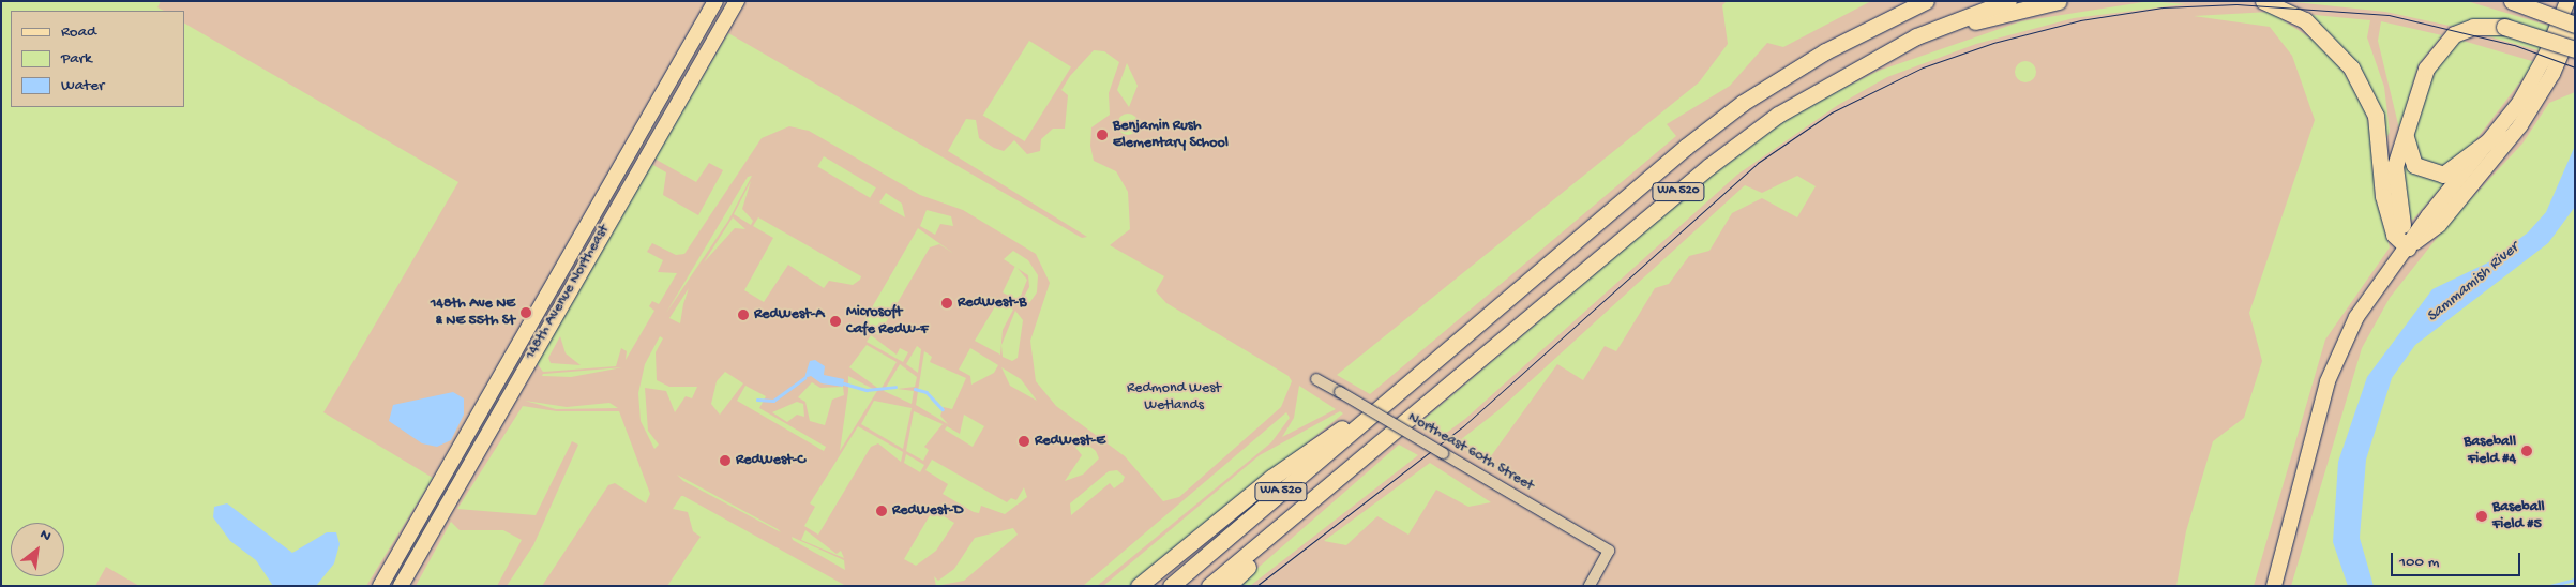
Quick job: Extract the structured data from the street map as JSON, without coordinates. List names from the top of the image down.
{
  "streets": {
    "highway": ["WA 520"],
    "main road": ["148th Avenue Northeast"],
    "street": ["Northeast 60th Street"]
  },
  "water": ["Sammamish River"],
  "parks": ["Redmond West Wetlands"],
  "places": [
    "Benjamin Rush Elementary School",
    "RedWest-B",
    "148th Ave NE & NE 55th St",
    "RedWest-A",
    "Microsoft Cafe RedW-F",
    "RedWest-E",
    "Baseball Field #4",
    "RedWest-C",
    "RedWest-D",
    "Baseball Field #5"
  ],
  "legend": ["Road", "Park", "Water"],
  "scale_bar": "100 m",
  "north": "top right"
}
